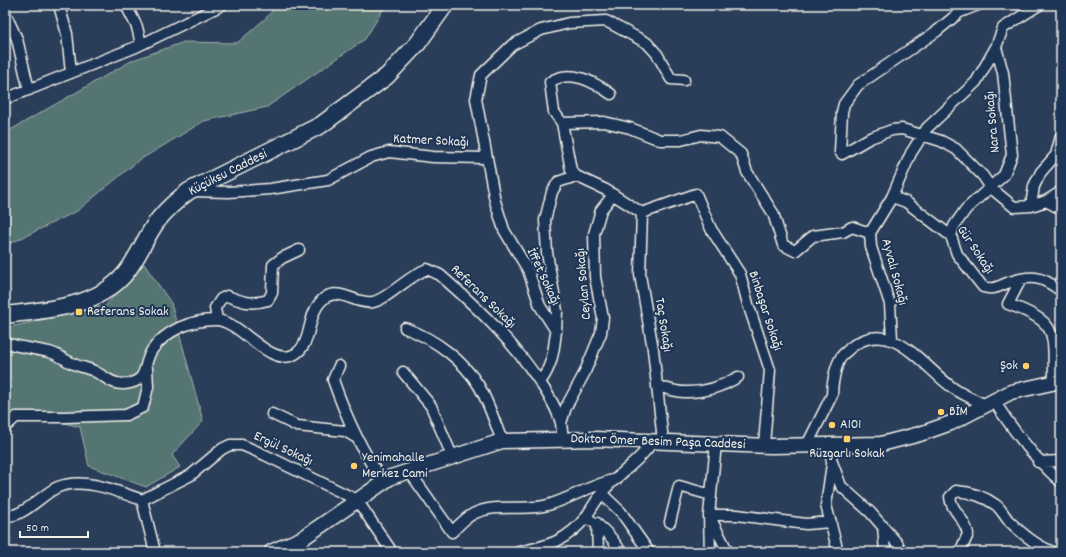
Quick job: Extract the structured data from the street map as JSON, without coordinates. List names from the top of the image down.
{
  "streets": {
    "main road": ["Küçüksu Caddesi"],
    "street": [
      "Nara Sokağı",
      "Katmer Sokağı",
      "Gür Sokağı",
      "Ayvalı Sokağı",
      "İffet Sokağı",
      "Ceylan Sokağı",
      "Referans Sokağı",
      "Binbaşar Sokağı",
      "Taç Sokağı",
      "Doktor Ömer Besim Paşa Caddesi",
      "Ergül Sokağı"
    ]
  },
  "crossings": [
    ["Nara Sokağı", "Gür Sokağı"],
    ["Nara Sokağı", "Ayvalı Sokağı"],
    ["Katmer Sokağı", "Küçüksu Caddesi"],
    ["Katmer Sokağı", "İffet Sokağı"],
    ["Gür Sokağı", "Ayvalı Sokağı"],
    ["Ceylan Sokağı", "Referans Sokağı"],
    ["Ceylan Sokağı", "Doktor Ömer Besim Paşa Caddesi"],
    ["Binbaşar Sokağı", "Taç Sokağı"],
    ["Binbaşar Sokağı", "Doktor Ömer Besim Paşa Caddesi"],
    ["Taç Sokağı", "Doktor Ömer Besim Paşa Caddesi"],
    ["Doktor Ömer Besim Paşa Caddesi", "Ergül Sokağı"]
  ],
  "places": {
    "transit": ["Referans Sokak", "Rüzgarlı Sokak"],
    "other": [
      "Şok",
      "BİM",
      "A101",
      "Yenimahalle Merkez Cami"
    ]
  },
  "scale_bar": "50 m"
}
